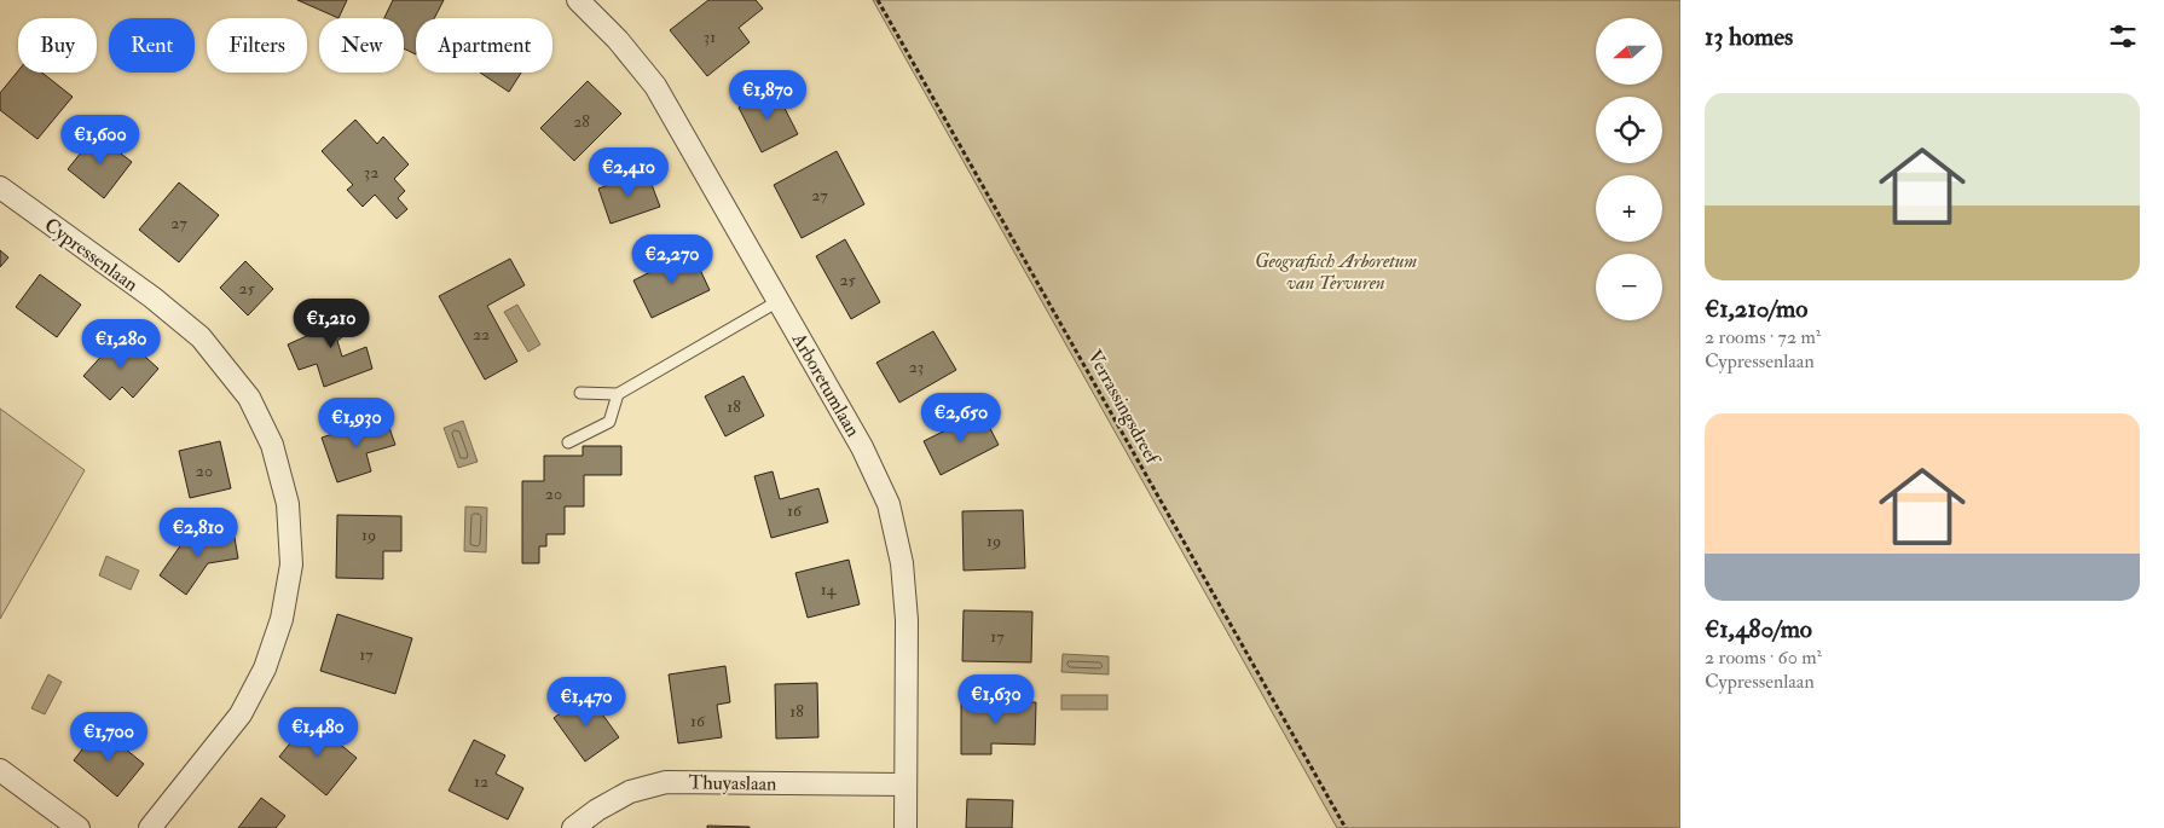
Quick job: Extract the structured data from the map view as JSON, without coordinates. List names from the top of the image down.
{
  "streets": {
    "street": ["Cypressenlaan", "Arboretumlaan", "Thuyaslaan"],
    "path": ["Verrassingsdreef"]
  },
  "crossings": [
    ["Arboretumlaan", "Thuyaslaan"]
  ],
  "parks": ["Geografisch Arboretum van Tervuren"],
  "house_numbers": [
    "31",
    "28",
    "32",
    "27",
    "27",
    "25",
    "25",
    "22",
    "23",
    "18",
    "20",
    "20",
    "16",
    "19",
    "19",
    "14",
    "17",
    "17",
    "18",
    "16",
    "12"
  ],
  "north": "left",
  "page": {
    "heading": "13 homes",
    "map_buttons": ["+", "−"],
    "chip": [
      "Buy",
      "Rent",
      "Filters",
      "New",
      "Apartment"
    ],
    "price": [
      "€1,870",
      "€1,600",
      "€2,410",
      "€2,270",
      "€1,210",
      "€1,280",
      "€2,650",
      "€1,930",
      "€2,810",
      "€1,630",
      "€1,470",
      "€1,480",
      "€1,700"
    ],
    "list": [
      {
        "name": "€1,210/mo",
        "note": "2 rooms · 72 m² · Cypressenlaan"
      },
      {
        "name": "€1,480/mo",
        "note": "2 rooms · 60 m² · Cypressenlaan"
      }
    ]
  }
}
